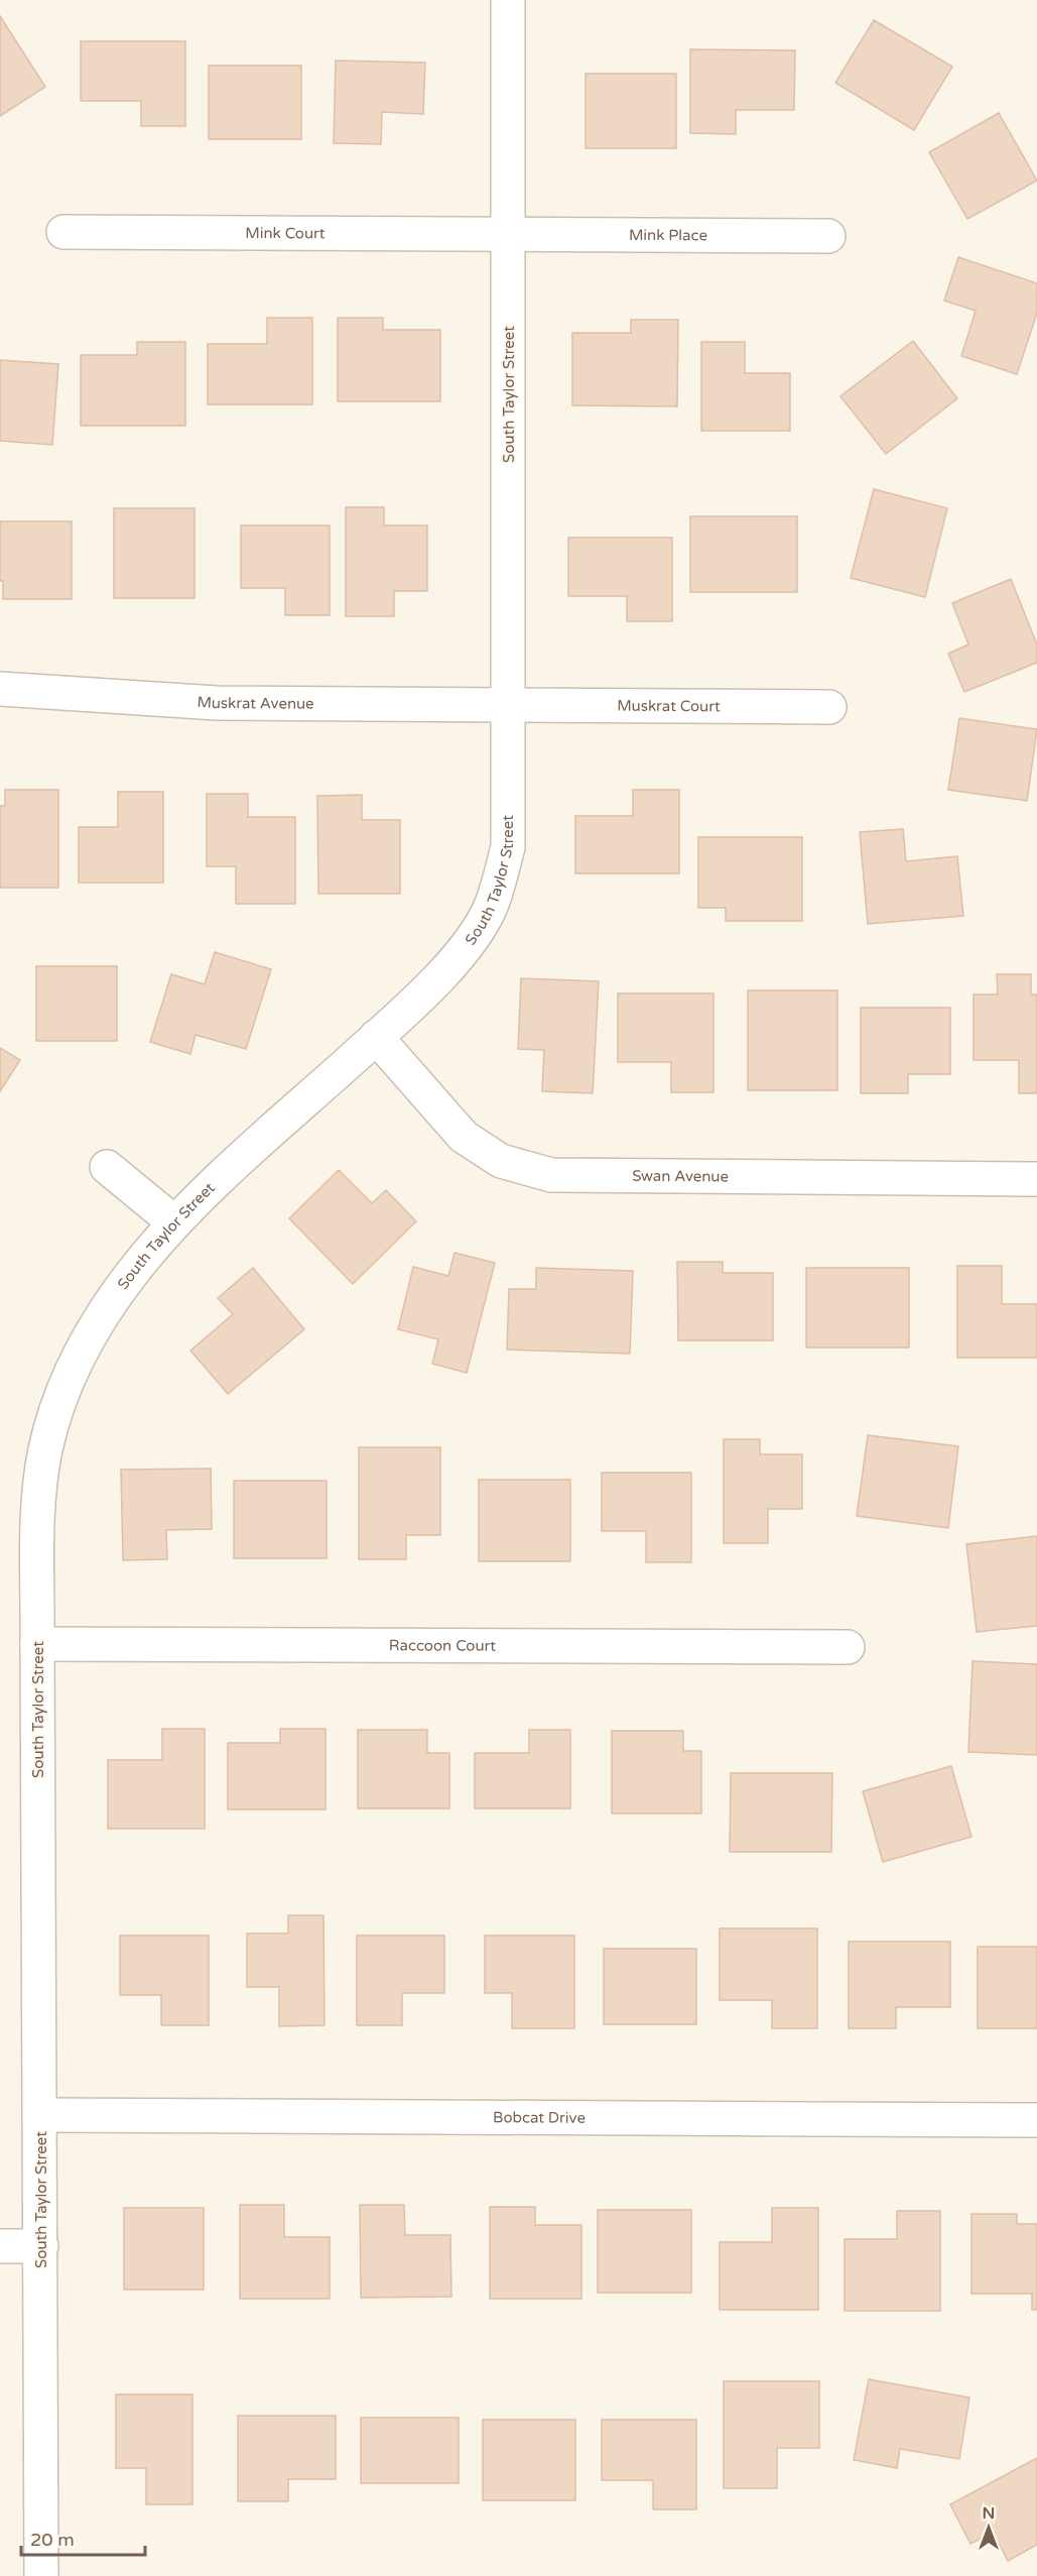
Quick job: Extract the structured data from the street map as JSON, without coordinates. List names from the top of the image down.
{
  "streets": {
    "street": [
      "Mink Court",
      "Mink Place",
      "South Taylor Street",
      "Muskrat Avenue",
      "Muskrat Court",
      "Swan Avenue",
      "Raccoon Court",
      "Bobcat Drive"
    ]
  },
  "crossings": [
    ["Mink Court", "Mink Place"],
    ["Mink Court", "South Taylor Street"],
    ["Mink Place", "South Taylor Street"],
    ["South Taylor Street", "Muskrat Avenue"],
    ["South Taylor Street", "Muskrat Court"],
    ["South Taylor Street", "Swan Avenue"],
    ["South Taylor Street", "Raccoon Court"],
    ["South Taylor Street", "Bobcat Drive"],
    ["Muskrat Avenue", "Muskrat Court"]
  ],
  "scale_bar": "20 m",
  "north": "top"
}
